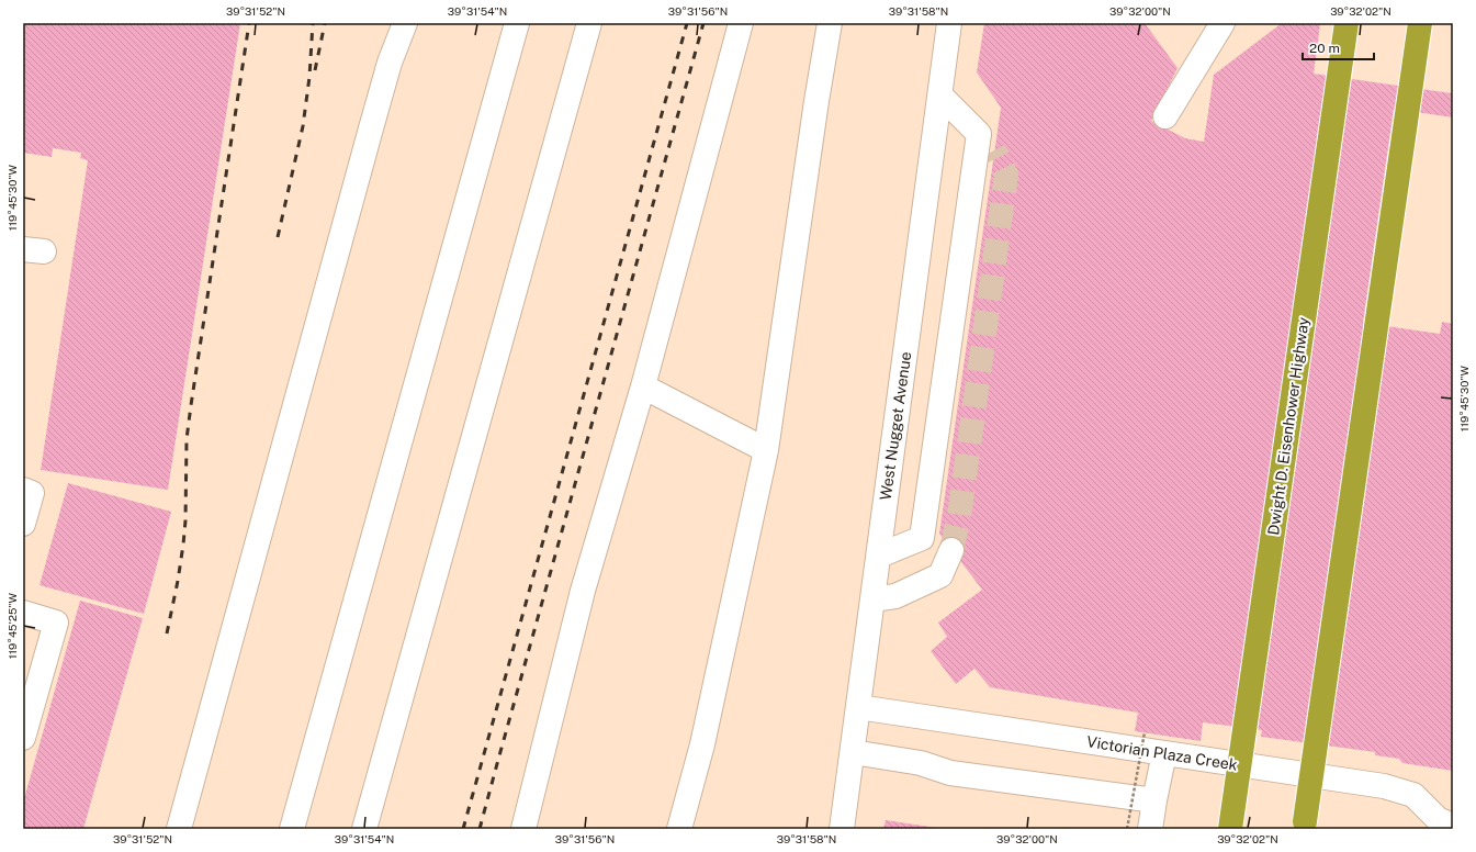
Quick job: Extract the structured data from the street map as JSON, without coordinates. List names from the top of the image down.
{
  "streets": {
    "highway": ["Dwight D. Eisenhower Highway"],
    "street": ["West Nugget Avenue", "Victorian Plaza Creek"]
  },
  "crossings": [
    ["West Nugget Avenue", "Victorian Plaza Creek"]
  ],
  "scale_bar": "20 m",
  "coordinates": [
    "39°31'52\"N",
    "39°31'54\"N",
    "39°31'56\"N",
    "39°31'58\"N",
    "39°32'00\"N",
    "39°32'02\"N",
    "119°45'30\"W",
    "119°45'25\"W"
  ]
}
